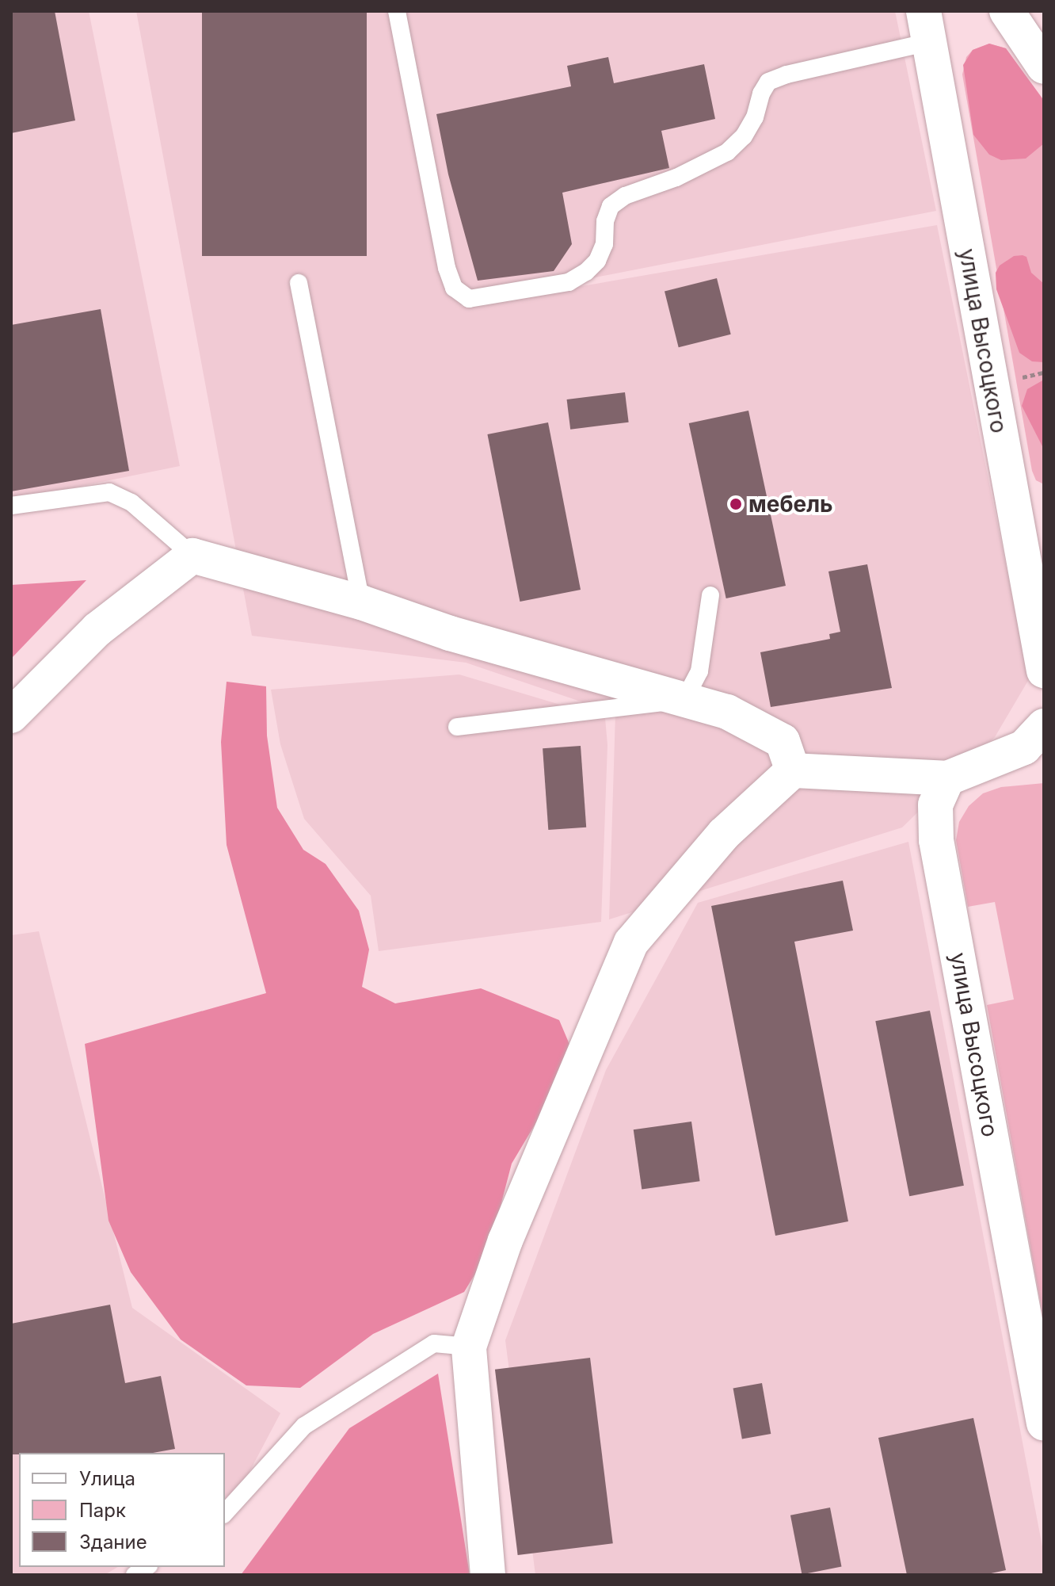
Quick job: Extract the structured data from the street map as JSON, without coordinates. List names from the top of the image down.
{
  "streets": {
    "street": ["улица Высоцкого"]
  },
  "places": ["мебель"],
  "legend": ["Улица", "Парк", "Здание"]
}
